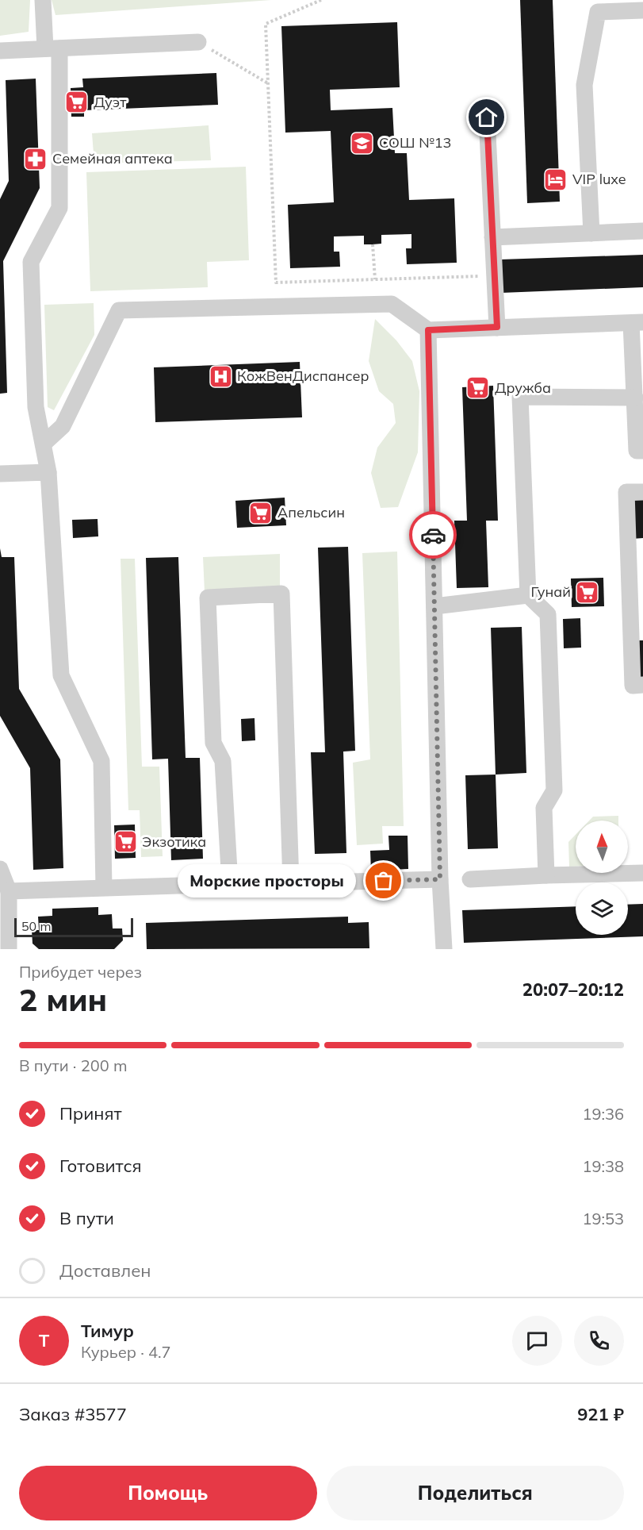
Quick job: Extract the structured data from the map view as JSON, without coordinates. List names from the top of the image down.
{
  "places": {
    "supermarket": [
      "Дуэт",
      "Дружба",
      "Апельсин",
      "Гунай",
      "Экзотика"
    ],
    "school or university": ["СОШ №13"],
    "pharmacy": ["Семейная аптека"],
    "hotel": ["VIP luxe"],
    "hospital": ["КожВенДиспансер"],
    "other": ["Морские просторы"]
  },
  "scale_bar": "50 m",
  "north": "top",
  "page": {
    "bubble": "Морские просторы",
    "scale": "50 m",
    "heading": ["2 мин", "Прибудет через", "20:07–20:12"],
    "panel": [
      "Тимур",
      "Курьер · 4.7",
      "Заказ #3577",
      "921 ₽"
    ],
    "bar": "В пути · 200 m",
    "list": [
      ["Принят", "19:36"],
      ["Готовится", "19:38"],
      ["В пути", "19:53"],
      "Доставлен"
    ],
    "round": "Т",
    "buttons": ["Помощь", "Поделиться"]
  }
}
